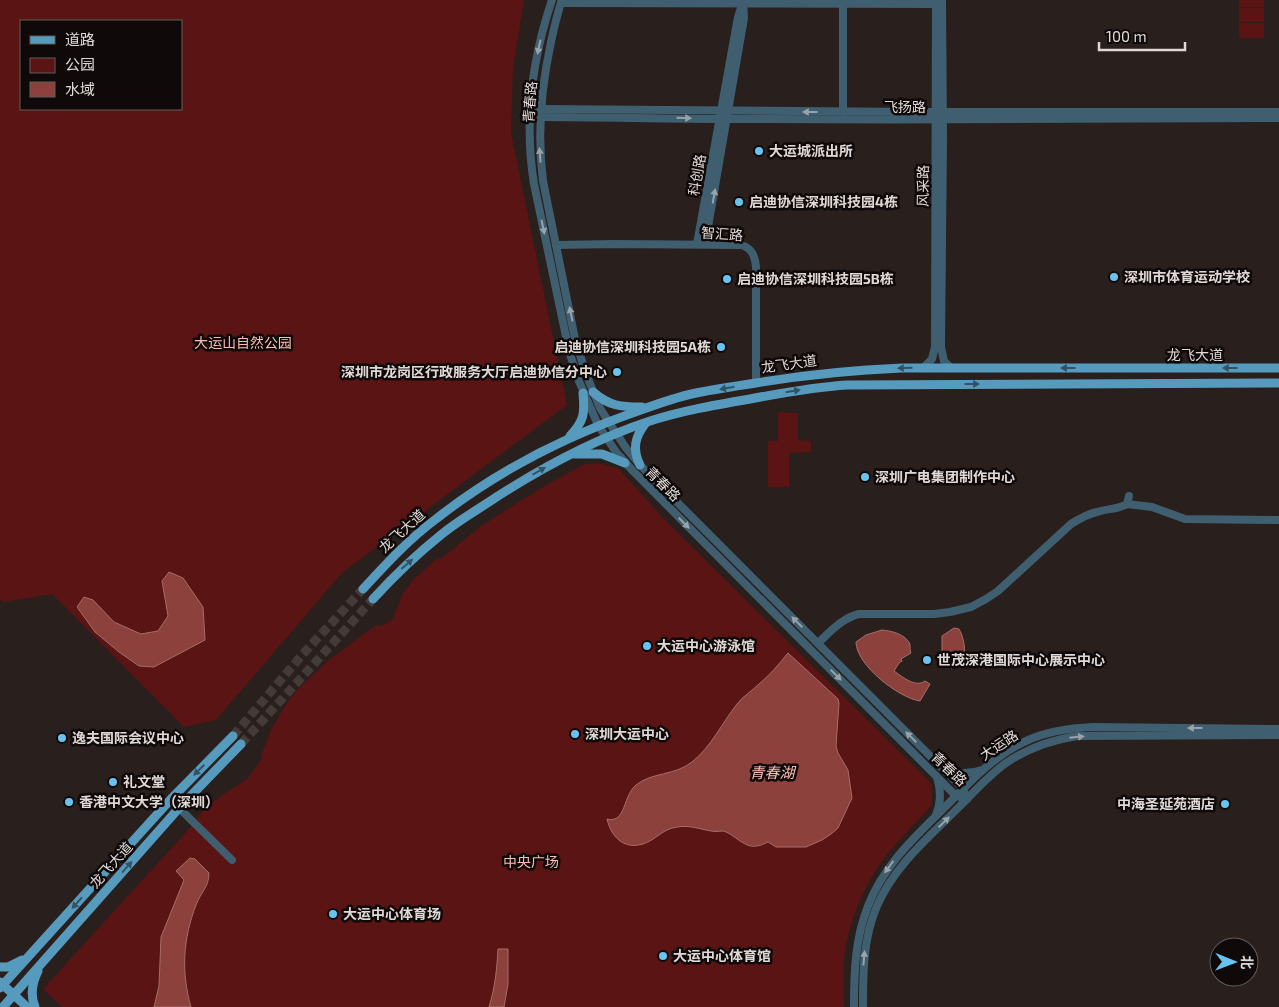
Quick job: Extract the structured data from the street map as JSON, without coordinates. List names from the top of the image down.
{
  "streets": {
    "main road": ["龙飞大道"],
    "street": [
      "青春路",
      "飞扬路",
      "科创路",
      "风采路",
      "智汇路",
      "大运路"
    ]
  },
  "crossings": [
    ["青春路", "飞扬路"],
    ["青春路", "智汇路"],
    ["青春路", "龙飞大道"],
    ["青春路", "大运路"],
    ["飞扬路", "科创路"],
    ["飞扬路", "风采路"],
    ["科创路", "智汇路"],
    ["风采路", "龙飞大道"],
    ["智汇路", "龙飞大道"]
  ],
  "water": ["青春湖"],
  "parks": ["大运山自然公园", "中央广场"],
  "places": [
    "大运城派出所",
    "启迪协信深圳科技园4栋",
    "深圳市体育运动学校",
    "启迪协信深圳科技园5B栋",
    "启迪协信深圳科技园5A栋",
    "深圳市龙岗区行政服务大厅启迪协信分中心",
    "深圳广电集团制作中心",
    "大运中心游泳馆",
    "世茂深港国际中心展示中心",
    "深圳大运中心",
    "逸夫国际会议中心",
    "礼文堂",
    "香港中文大学（深圳）",
    "中海圣延苑酒店",
    "大运中心体育场",
    "大运中心体育馆"
  ],
  "legend": ["道路", "公园", "水域"],
  "scale_bar": "100 m",
  "north": "right"
}
